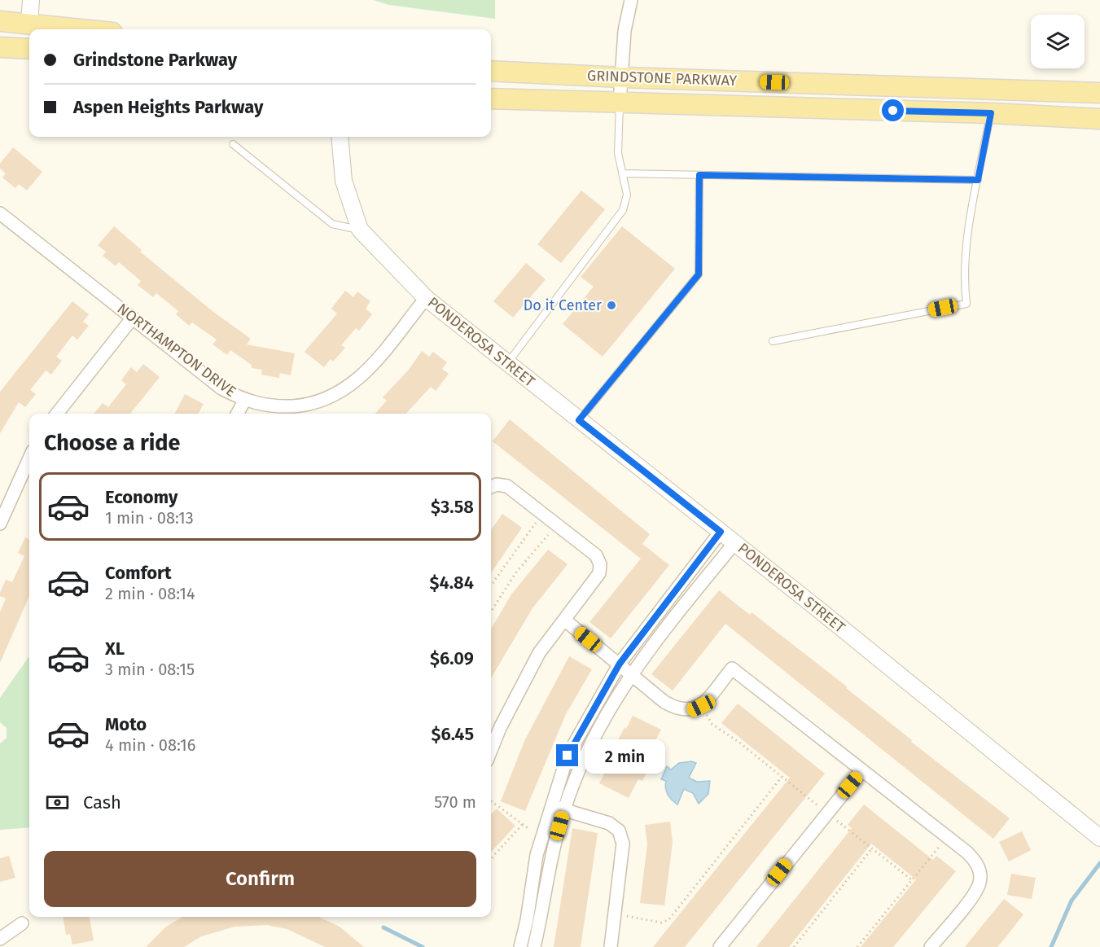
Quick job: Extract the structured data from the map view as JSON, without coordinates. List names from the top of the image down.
{
  "streets": {
    "main road": ["GRINDSTONE PARKWAY"],
    "street": ["PONDEROSA STREET", "NORTHAMPTON DRIVE"]
  },
  "crossings": [
    ["PONDEROSA STREET", "NORTHAMPTON DRIVE"]
  ],
  "places": ["Do it Center"],
  "page": {
    "banner": ["Grindstone Parkway", "Aspen Heights Parkway"],
    "heading": "Choose a ride",
    "list": [
      {
        "name": "Economy",
        "note": "1 min · 08:13",
        "value": "$3.58"
      },
      {
        "name": "Comfort",
        "note": "2 min · 08:14",
        "value": "$4.84"
      },
      {
        "name": "XL",
        "note": "3 min · 08:15",
        "value": "$6.09"
      },
      {
        "name": "Moto",
        "note": "4 min · 08:16",
        "value": "$6.45"
      }
    ],
    "bubble": "2 min",
    "pay": ["Cash", "570 m"],
    "buttons": "Confirm"
  }
}
